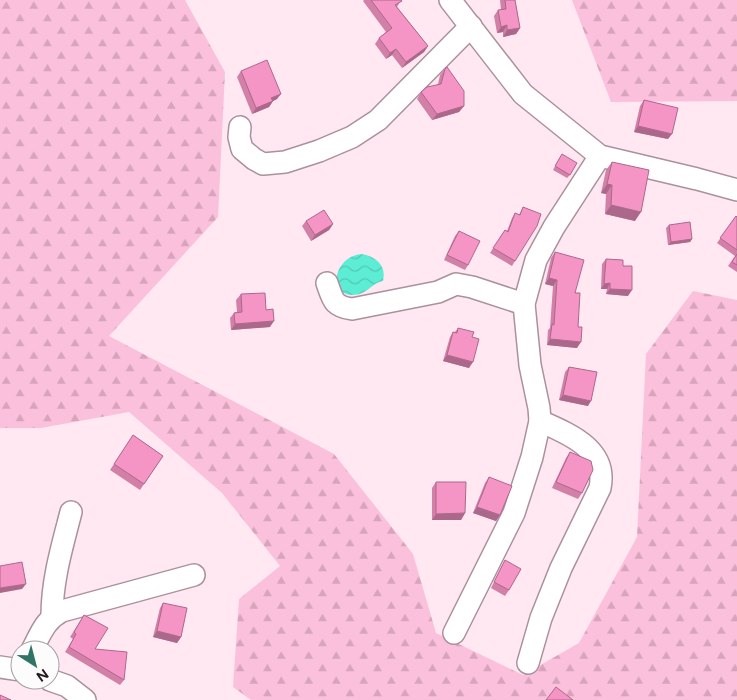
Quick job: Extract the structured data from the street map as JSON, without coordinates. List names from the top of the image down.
{
  "north": "bottom right"
}
